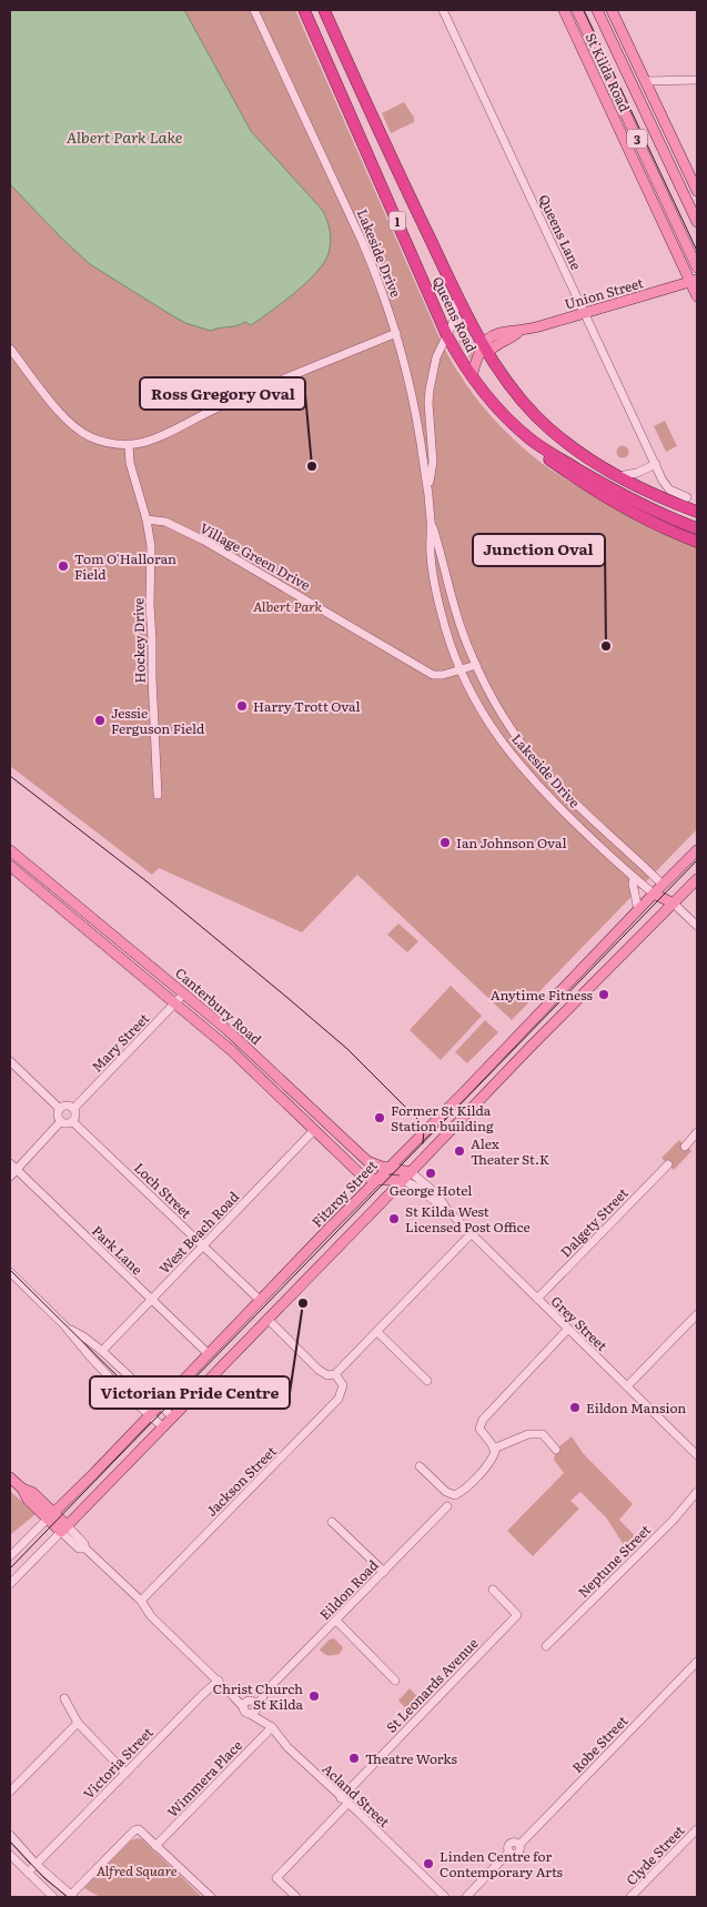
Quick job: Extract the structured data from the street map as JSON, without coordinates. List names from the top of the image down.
{
  "streets": {
    "highway": ["1", "Queens Road"],
    "main road": [
      "St Kilda Road",
      "3",
      "Lakeside Drive",
      "Union Street",
      "Canterbury Road",
      "Fitzroy Street"
    ],
    "street": [
      "Queens Lane",
      "Village Green Drive",
      "Hockey Drive",
      "Mary Street",
      "Loch Street",
      "Dalgety Street",
      "West Beach Road",
      "Park Lane",
      "Grey Street",
      "Jackson Street",
      "Neptune Street",
      "Eildon Road",
      "St Leonards Avenue",
      "Robe Street",
      "Victoria Street",
      "Wimmera Place",
      "Acland Street",
      "Clyde Street"
    ]
  },
  "crossings": [
    ["St Kilda Road", "Union Street"],
    ["Queens Lane", "Union Street"],
    ["Lakeside Drive", "Village Green Drive"],
    ["Lakeside Drive", "Fitzroy Street"],
    ["Union Street", "Queens Road"],
    ["Village Green Drive", "Hockey Drive"],
    ["Canterbury Road", "Mary Street"],
    ["Canterbury Road", "Fitzroy Street"],
    ["Canterbury Road", "West Beach Road"],
    ["Canterbury Road", "Grey Street"],
    ["Mary Street", "Loch Street"],
    ["Loch Street", "Fitzroy Street"],
    ["Loch Street", "West Beach Road"],
    ["Fitzroy Street", "Park Lane"],
    ["Dalgety Street", "Grey Street"],
    ["West Beach Road", "Park Lane"],
    ["Jackson Street", "Acland Street"],
    ["Eildon Road", "Acland Street"],
    ["St Leonards Avenue", "Acland Street"],
    ["Victoria Street", "Acland Street"],
    ["Wimmera Place", "Acland Street"]
  ],
  "water": ["Albert Park Lake"],
  "parks": ["Albert Park", "Alfred Square"],
  "places": [
    "Ross Gregory Oval",
    "Tom O'Halloran Field",
    "Junction Oval",
    "Harry Trott Oval",
    "Jessie Ferguson Field",
    "Ian Johnson Oval",
    "Anytime Fitness",
    "Former St Kilda Station building",
    "Alex Theater St.K",
    "George Hotel",
    "St Kilda West Licensed Post Office",
    "Victorian Pride Centre",
    "Eildon Mansion",
    "Christ Church St Kilda",
    "Theatre Works",
    "Linden Centre for Contemporary Arts"
  ]
}
